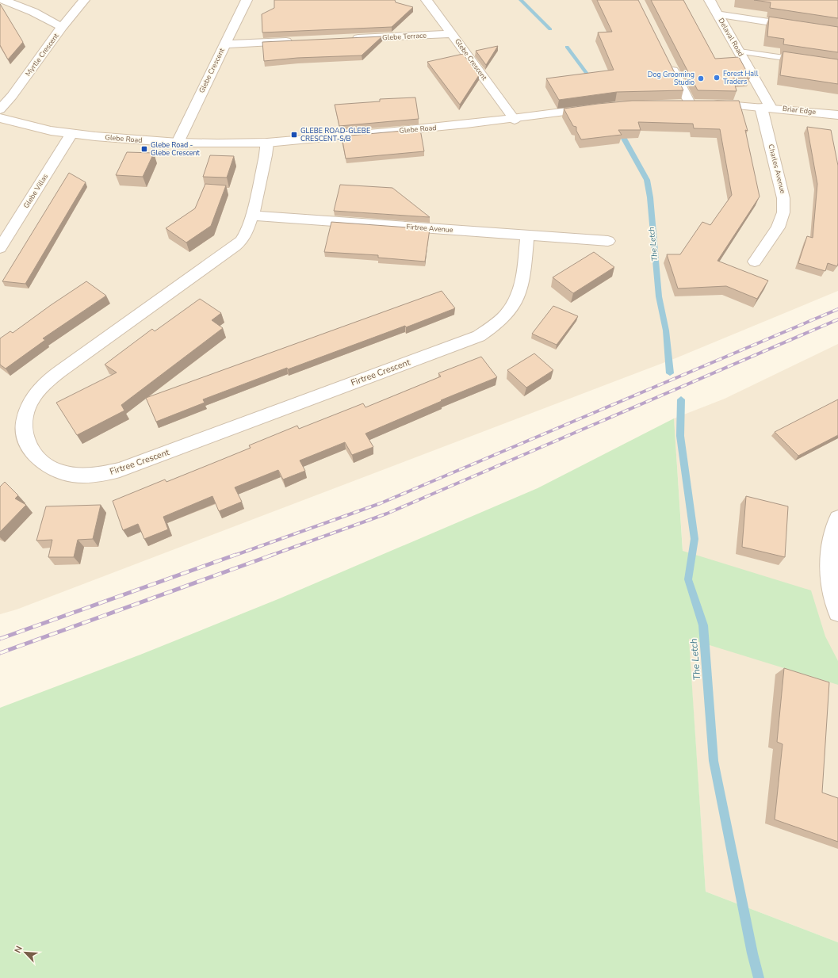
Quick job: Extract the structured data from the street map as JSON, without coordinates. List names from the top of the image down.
{
  "streets": {
    "street": [
      "Glebe Terrace",
      "Delaval Road",
      "Myrtle Crescent",
      "Glebe Crescent",
      "Briar Edge",
      "Glebe Road",
      "Charles Avenue",
      "Glebe Villas",
      "Firtree Avenue",
      "Firtree Crescent"
    ]
  },
  "crossings": [
    ["Glebe Terrace", "Glebe Crescent"],
    ["Delaval Road", "Briar Edge"],
    ["Delaval Road", "Charles Avenue"],
    ["Glebe Crescent", "Glebe Road"],
    ["Briar Edge", "Charles Avenue"],
    ["Glebe Road", "Glebe Villas"],
    ["Glebe Road", "Firtree Crescent"],
    ["Firtree Avenue", "Firtree Crescent"]
  ],
  "water": ["The Letch"],
  "places": {
    "other": ["Forest Hall Traders", "Dog Grooming Studio"],
    "transit": ["GLEBE ROAD-GLEBE CRESCENT-S/B", "Glebe Road - Glebe Crescent"]
  },
  "north": "top left"
}
